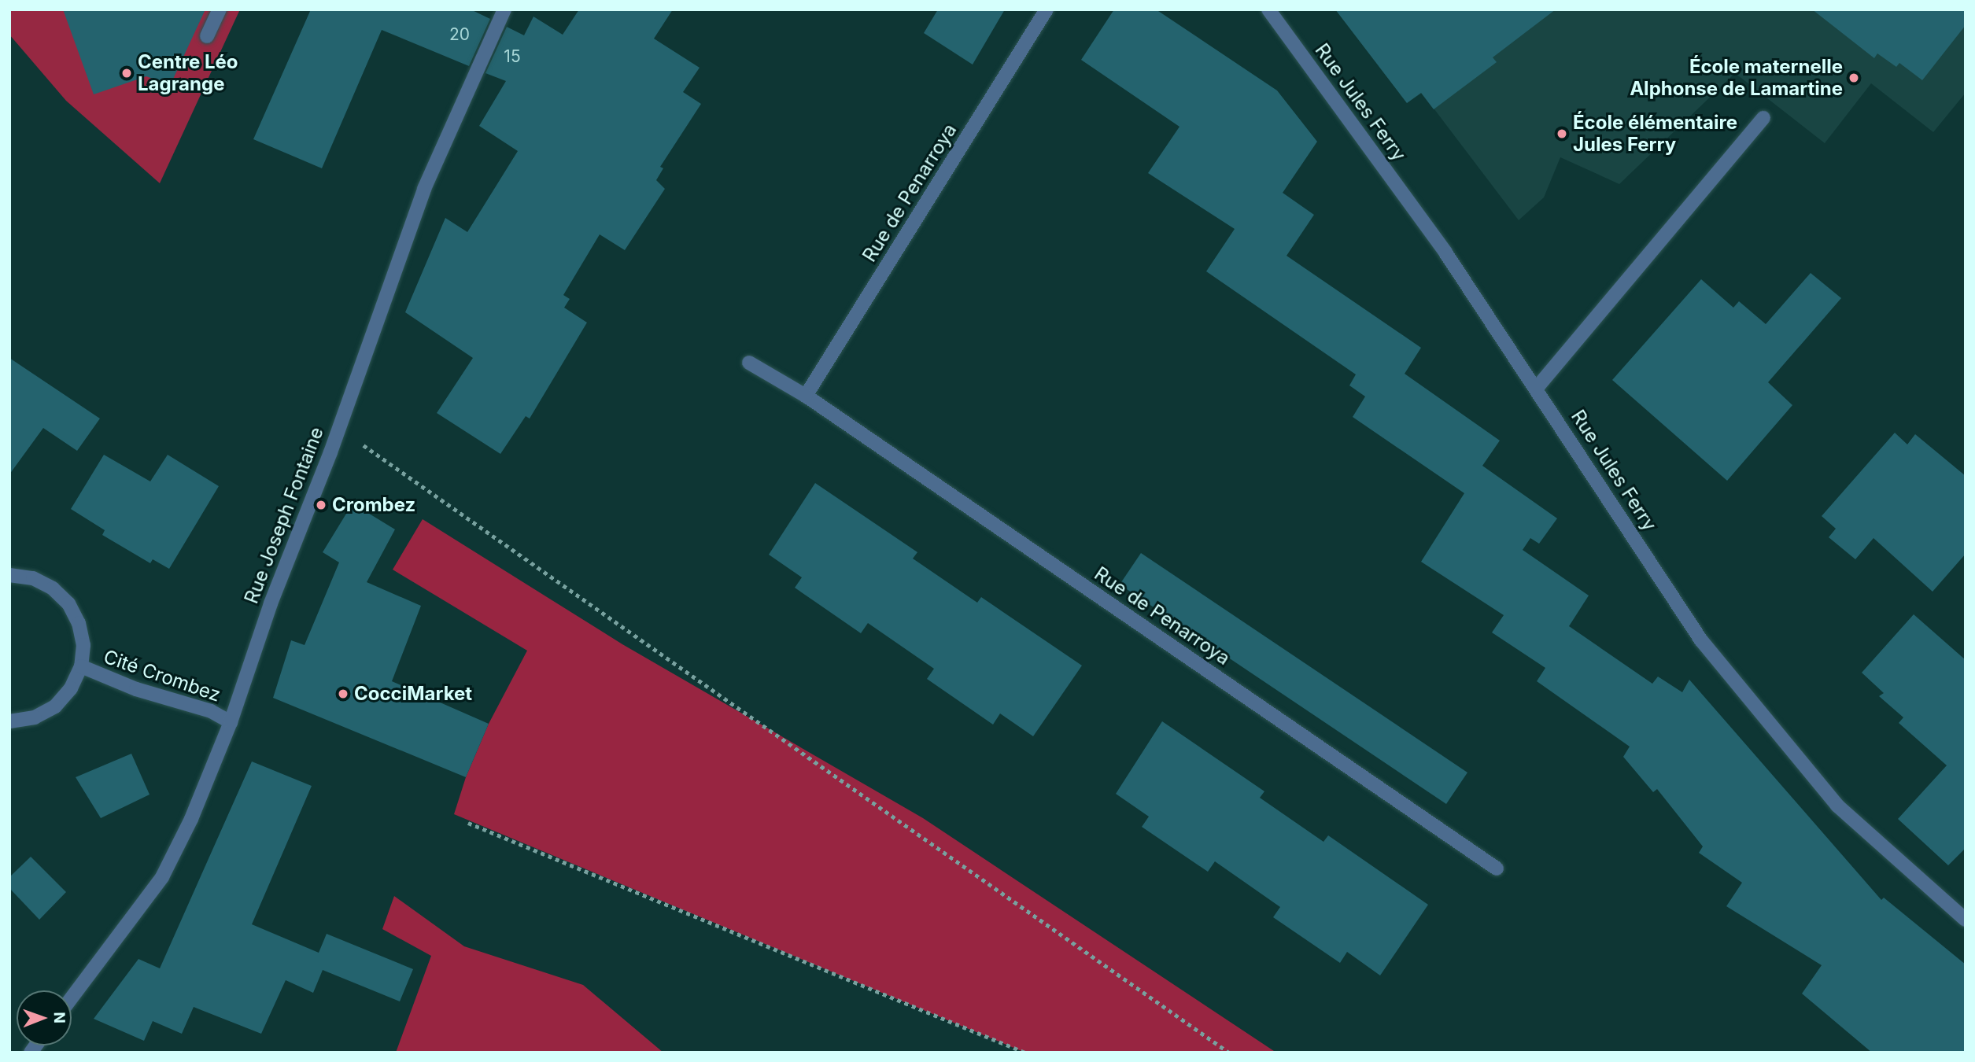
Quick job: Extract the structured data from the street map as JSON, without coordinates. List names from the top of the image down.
{
  "streets": {
    "street": [
      "Rue Jules Ferry",
      "Rue de Penarroya",
      "Rue Joseph Fontaine",
      "Cité Crombez"
    ]
  },
  "crossings": [
    ["Rue Joseph Fontaine", "Cité Crombez"]
  ],
  "places": [
    "Centre Léo Lagrange",
    "École maternelle Alphonse de Lamartine",
    "École élémentaire Jules Ferry",
    "Crombez",
    "CocciMarket"
  ],
  "house_numbers": ["20", "15"],
  "north": "right"
}
